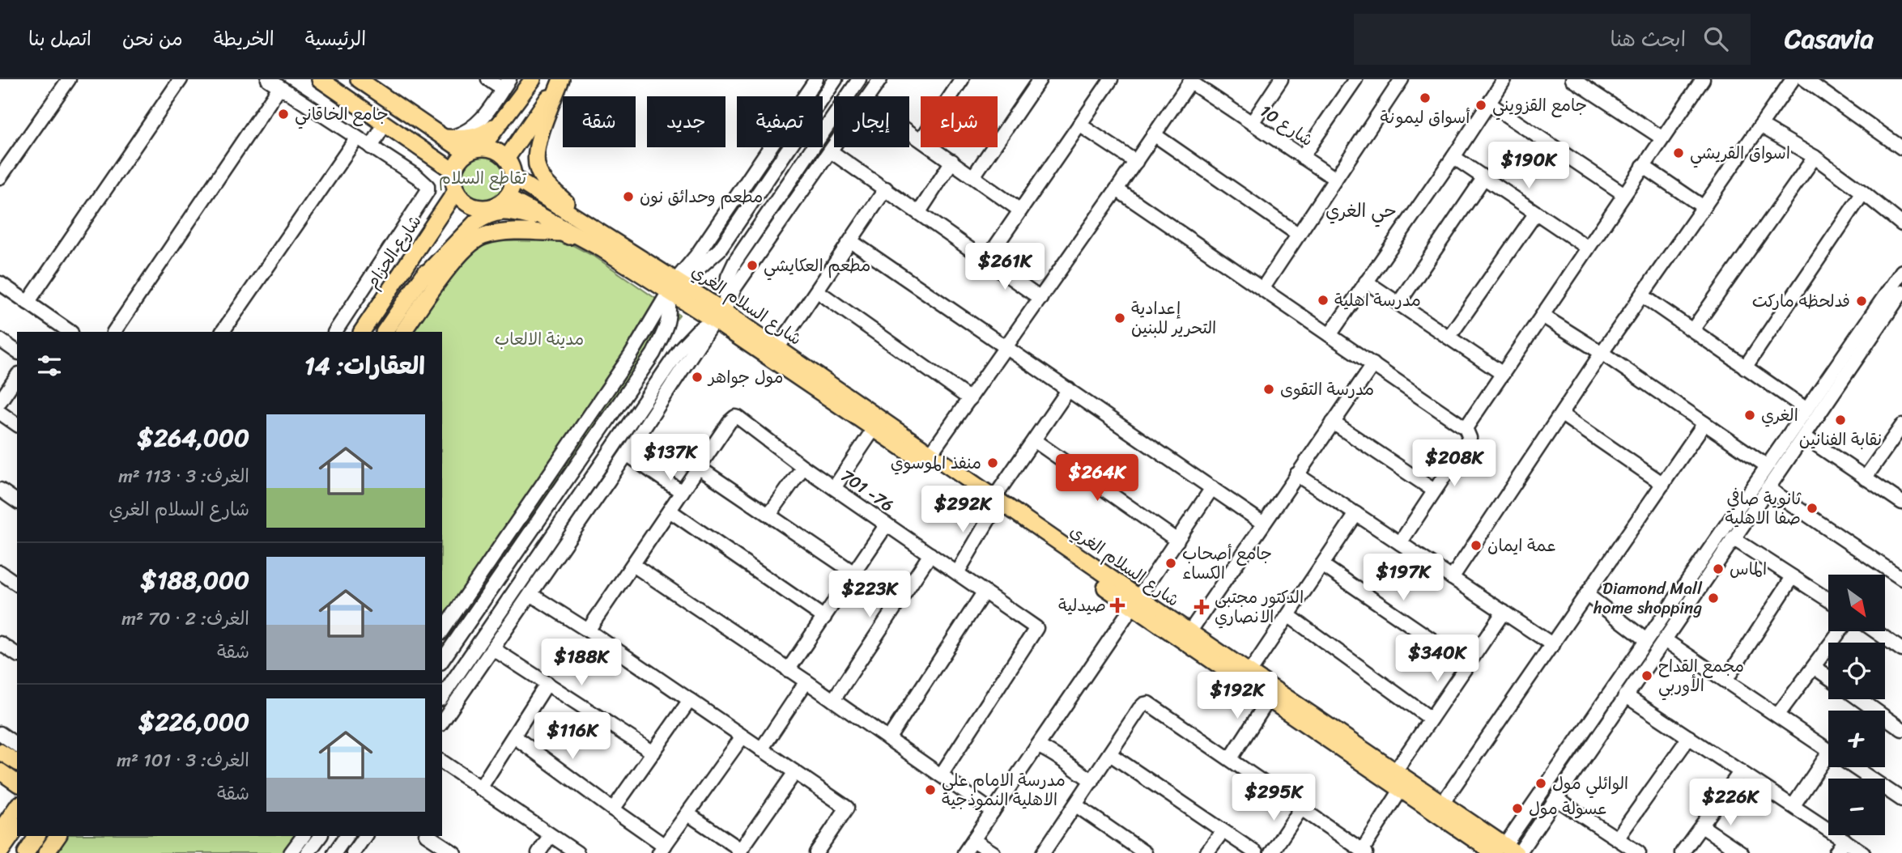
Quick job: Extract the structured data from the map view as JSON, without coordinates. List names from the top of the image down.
{
  "streets": {
    "main road": ["شارع الحزام", "شارع السلام الغري"],
    "street": ["شارع 10", "701 -76"]
  },
  "crossings": [
    ["شارع الحزام", "شارع السلام الغري"]
  ],
  "districts": ["حي الغري"],
  "parks": ["تقاطع السلام", "مدينة الالعاب"],
  "places": {
    "other": [
      "أسواق ليمونة",
      "جامع القزويني",
      "جامع الخاقاني",
      "اسواق القريشي",
      "مطعم وحدائق نون",
      "مطعم العكايشي",
      "مدرسة اهلية",
      "فدلحظه ماركت",
      "إعدادية التحرير للبنين",
      "مول جواهر",
      "مدرسة التقوى",
      "الغري",
      "نقابة الفنانين",
      "منفذ الموسوي",
      "ثانوية صافي صفا الاهلية",
      "عمة ايمان",
      "جامع أصحاب الكساء",
      "الماس",
      "Diamond Mall home shopping",
      "مجمع القداح الأوربي",
      "الوائلي مول",
      "مدرسة الامام علي الاهلية النموذجية",
      "عسولة مول"
    ],
    "health": ["صيدلية", "الدكتور مجتبى الانصاري"]
  },
  "north": "bottom right",
  "page": {
    "header": "Casavia",
    "search": "ابحث هنا",
    "nav": [
      "الرئيسية",
      "الخريطة",
      "من نحن",
      "اتصل بنا"
    ],
    "chip": [
      "شراء",
      "إيجار",
      "تصفية",
      "جديد",
      "شقة"
    ],
    "price": [
      "$190K",
      "$261K",
      "$137K",
      "$208K",
      "$264K",
      "$292K",
      "$197K",
      "$223K",
      "$340K",
      "$188K",
      "$192K",
      "$116K",
      "$295K",
      "$226K"
    ],
    "heading": "العقارات: 14",
    "list": [
      {
        "name": "$264,000",
        "note": "الغرف: 3 · 113 m² · شارع السلام الغري"
      },
      {
        "name": "$188,000",
        "note": "الغرف: 2 · 70 m² · شقة"
      },
      {
        "name": "$226,000",
        "note": "الغرف: 3 · 101 m² · شقة"
      }
    ],
    "map_buttons": ["+", "−"]
  }
}
